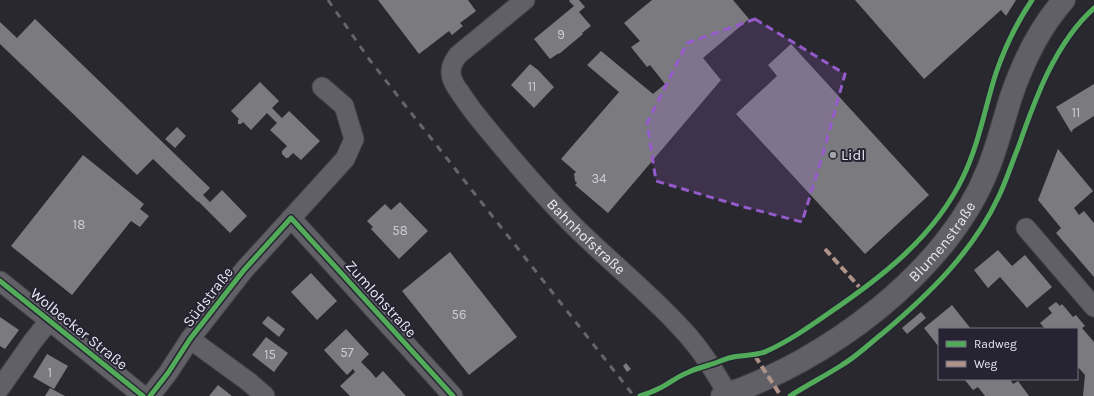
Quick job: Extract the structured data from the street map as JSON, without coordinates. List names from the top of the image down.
{
  "streets": {
    "street": [
      "Bahnhofstraße",
      "Blumenstraße",
      "Südstraße",
      "Zumlohstraße",
      "Wolbecker Straße"
    ]
  },
  "crossings": [
    ["Bahnhofstraße", "Blumenstraße"],
    ["Südstraße", "Zumlohstraße"]
  ],
  "places": ["Lidl"],
  "house_numbers": [
    "9",
    "11",
    "11",
    "34",
    "18",
    "58",
    "56",
    "57",
    "15",
    "1"
  ],
  "legend": ["Radweg", "Weg"]
}
